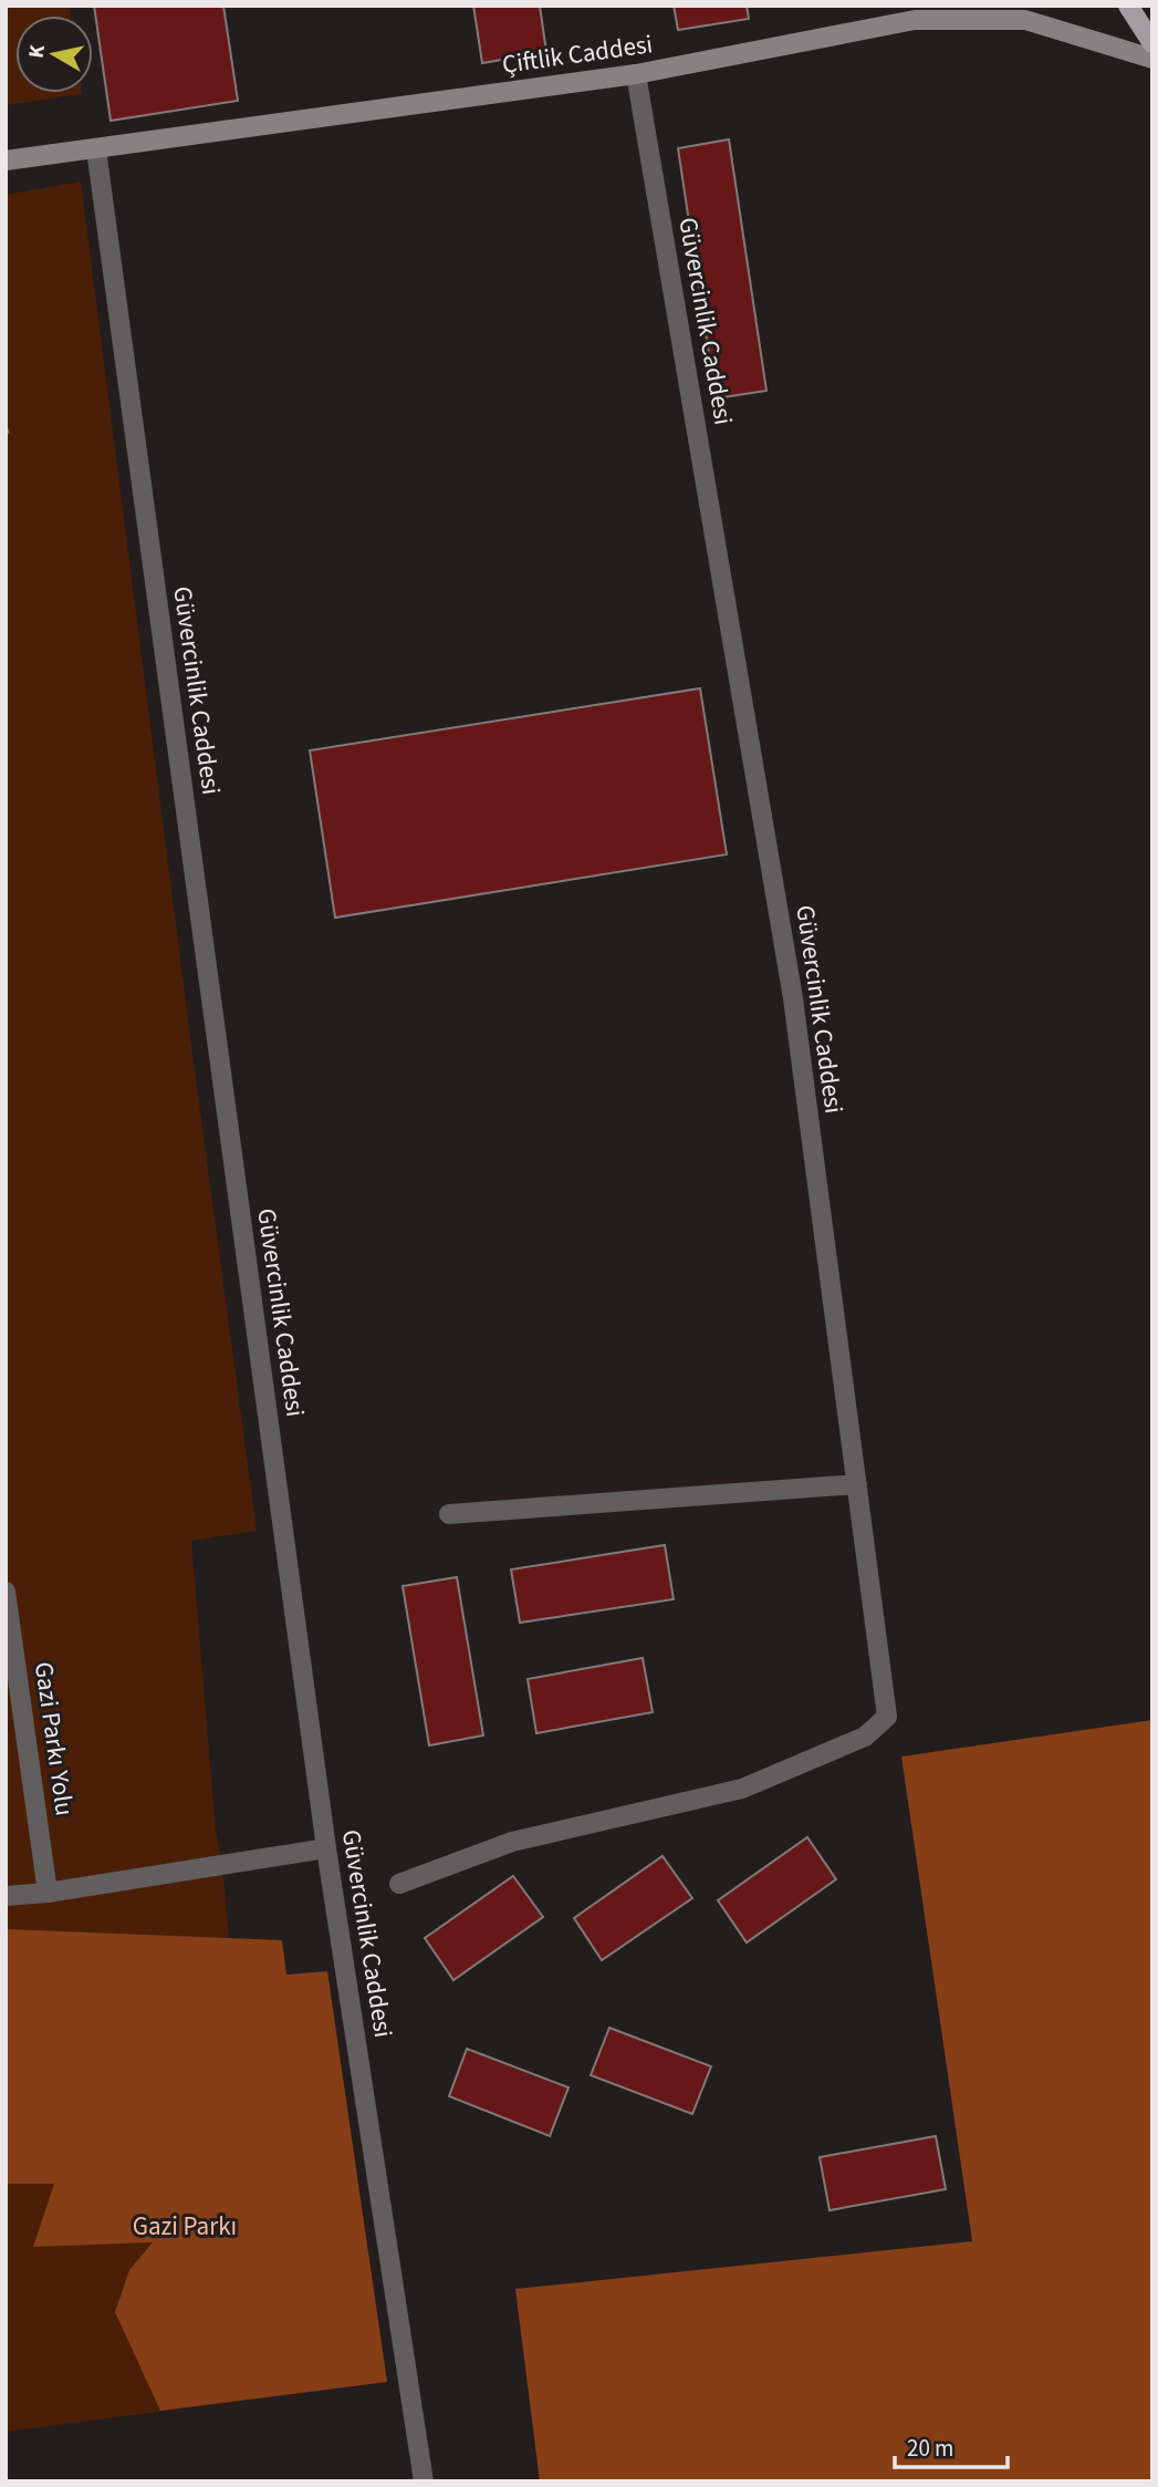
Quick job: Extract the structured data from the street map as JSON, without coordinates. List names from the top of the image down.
{
  "streets": {
    "main road": ["Çiftlik Caddesi"],
    "street": ["Güvercinlik Caddesi", "Gazi Parkı Yolu"]
  },
  "crossings": [
    ["Çiftlik Caddesi", "Güvercinlik Caddesi"]
  ],
  "parks": ["Gazi Parkı"],
  "scale_bar": "20 m",
  "north": "left"
}
